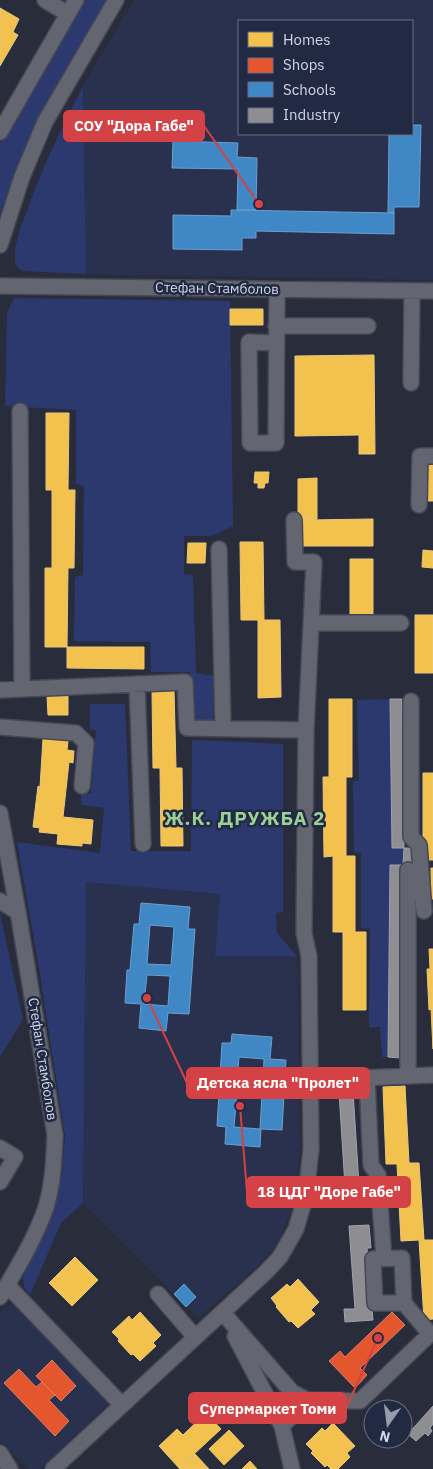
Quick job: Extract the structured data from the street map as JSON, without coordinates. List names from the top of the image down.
{
  "streets": {
    "street": ["Стефан Стамболов"]
  },
  "districts": ["Ж.К. ДРУЖБА 2"],
  "places": [
    "СОУ \"Дора Габе\"",
    "Детска ясла \"Пролет\"",
    "18 ЦДГ \"Доре Габе\"",
    "Супермаркет Томи"
  ],
  "legend": [
    "Homes",
    "Shops",
    "Schools",
    "Industry"
  ],
  "north": "bottom"
}
